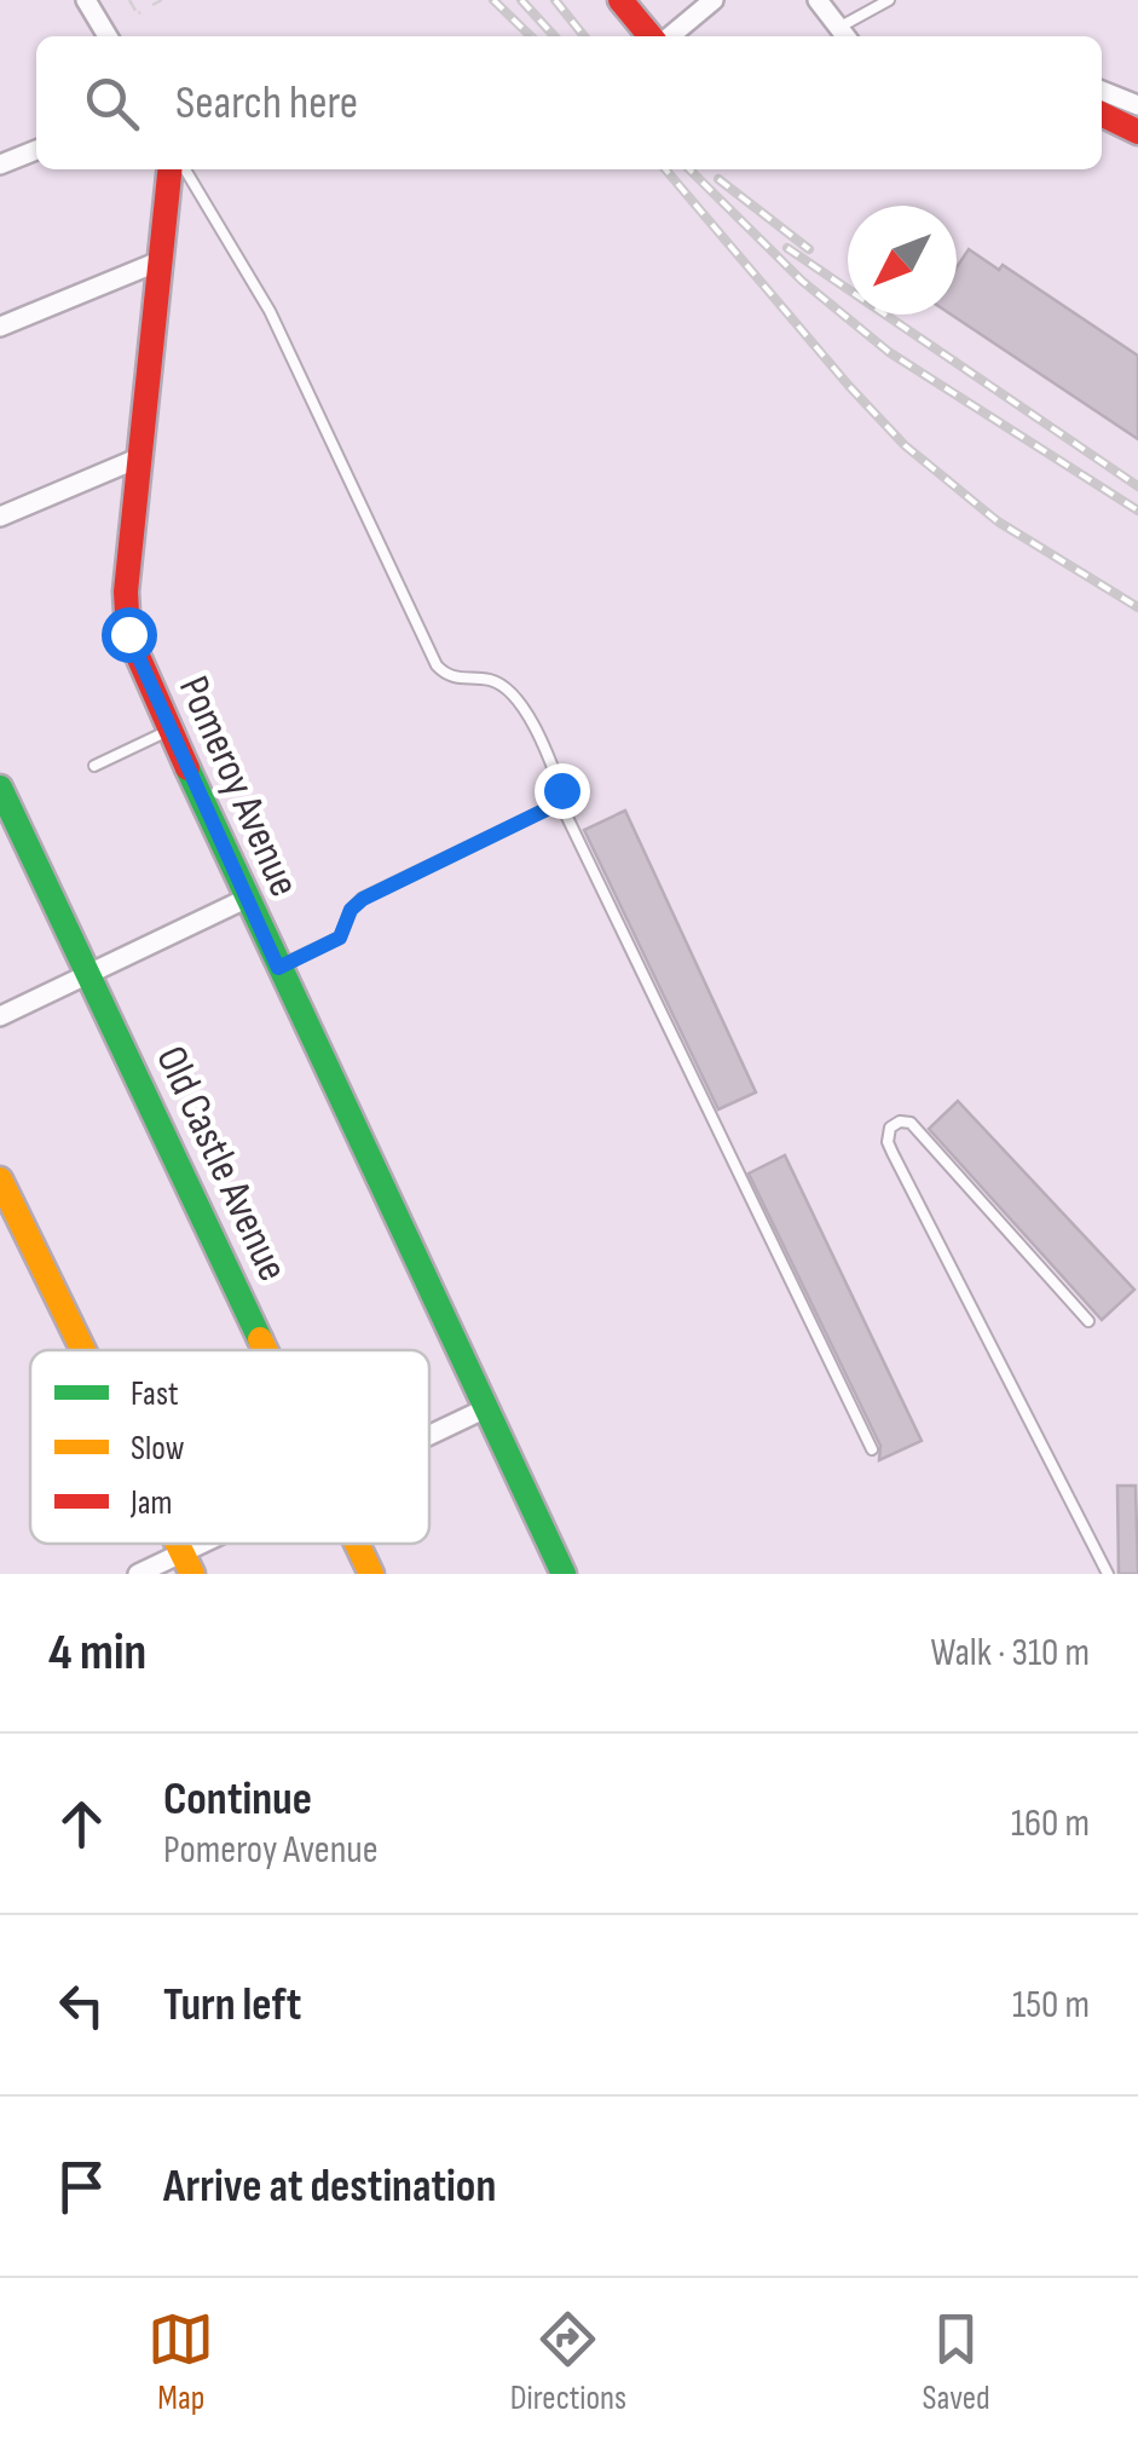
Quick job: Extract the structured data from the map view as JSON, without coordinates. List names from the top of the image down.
{
  "streets": {
    "street": ["Pomeroy Avenue", "Old Castle Avenue"]
  },
  "legend": ["Fast", "Slow", "Jam"],
  "north": "bottom left",
  "page": {
    "search": "Search here",
    "heading": ["4 min", "Walk · 310 m"],
    "list": [
      ["Continue", "Pomeroy Avenue", "160 m"],
      ["Turn left", "150 m"],
      "Arrive at destination"
    ],
    "nav": ["Map", "Directions", "Saved"]
  }
}
